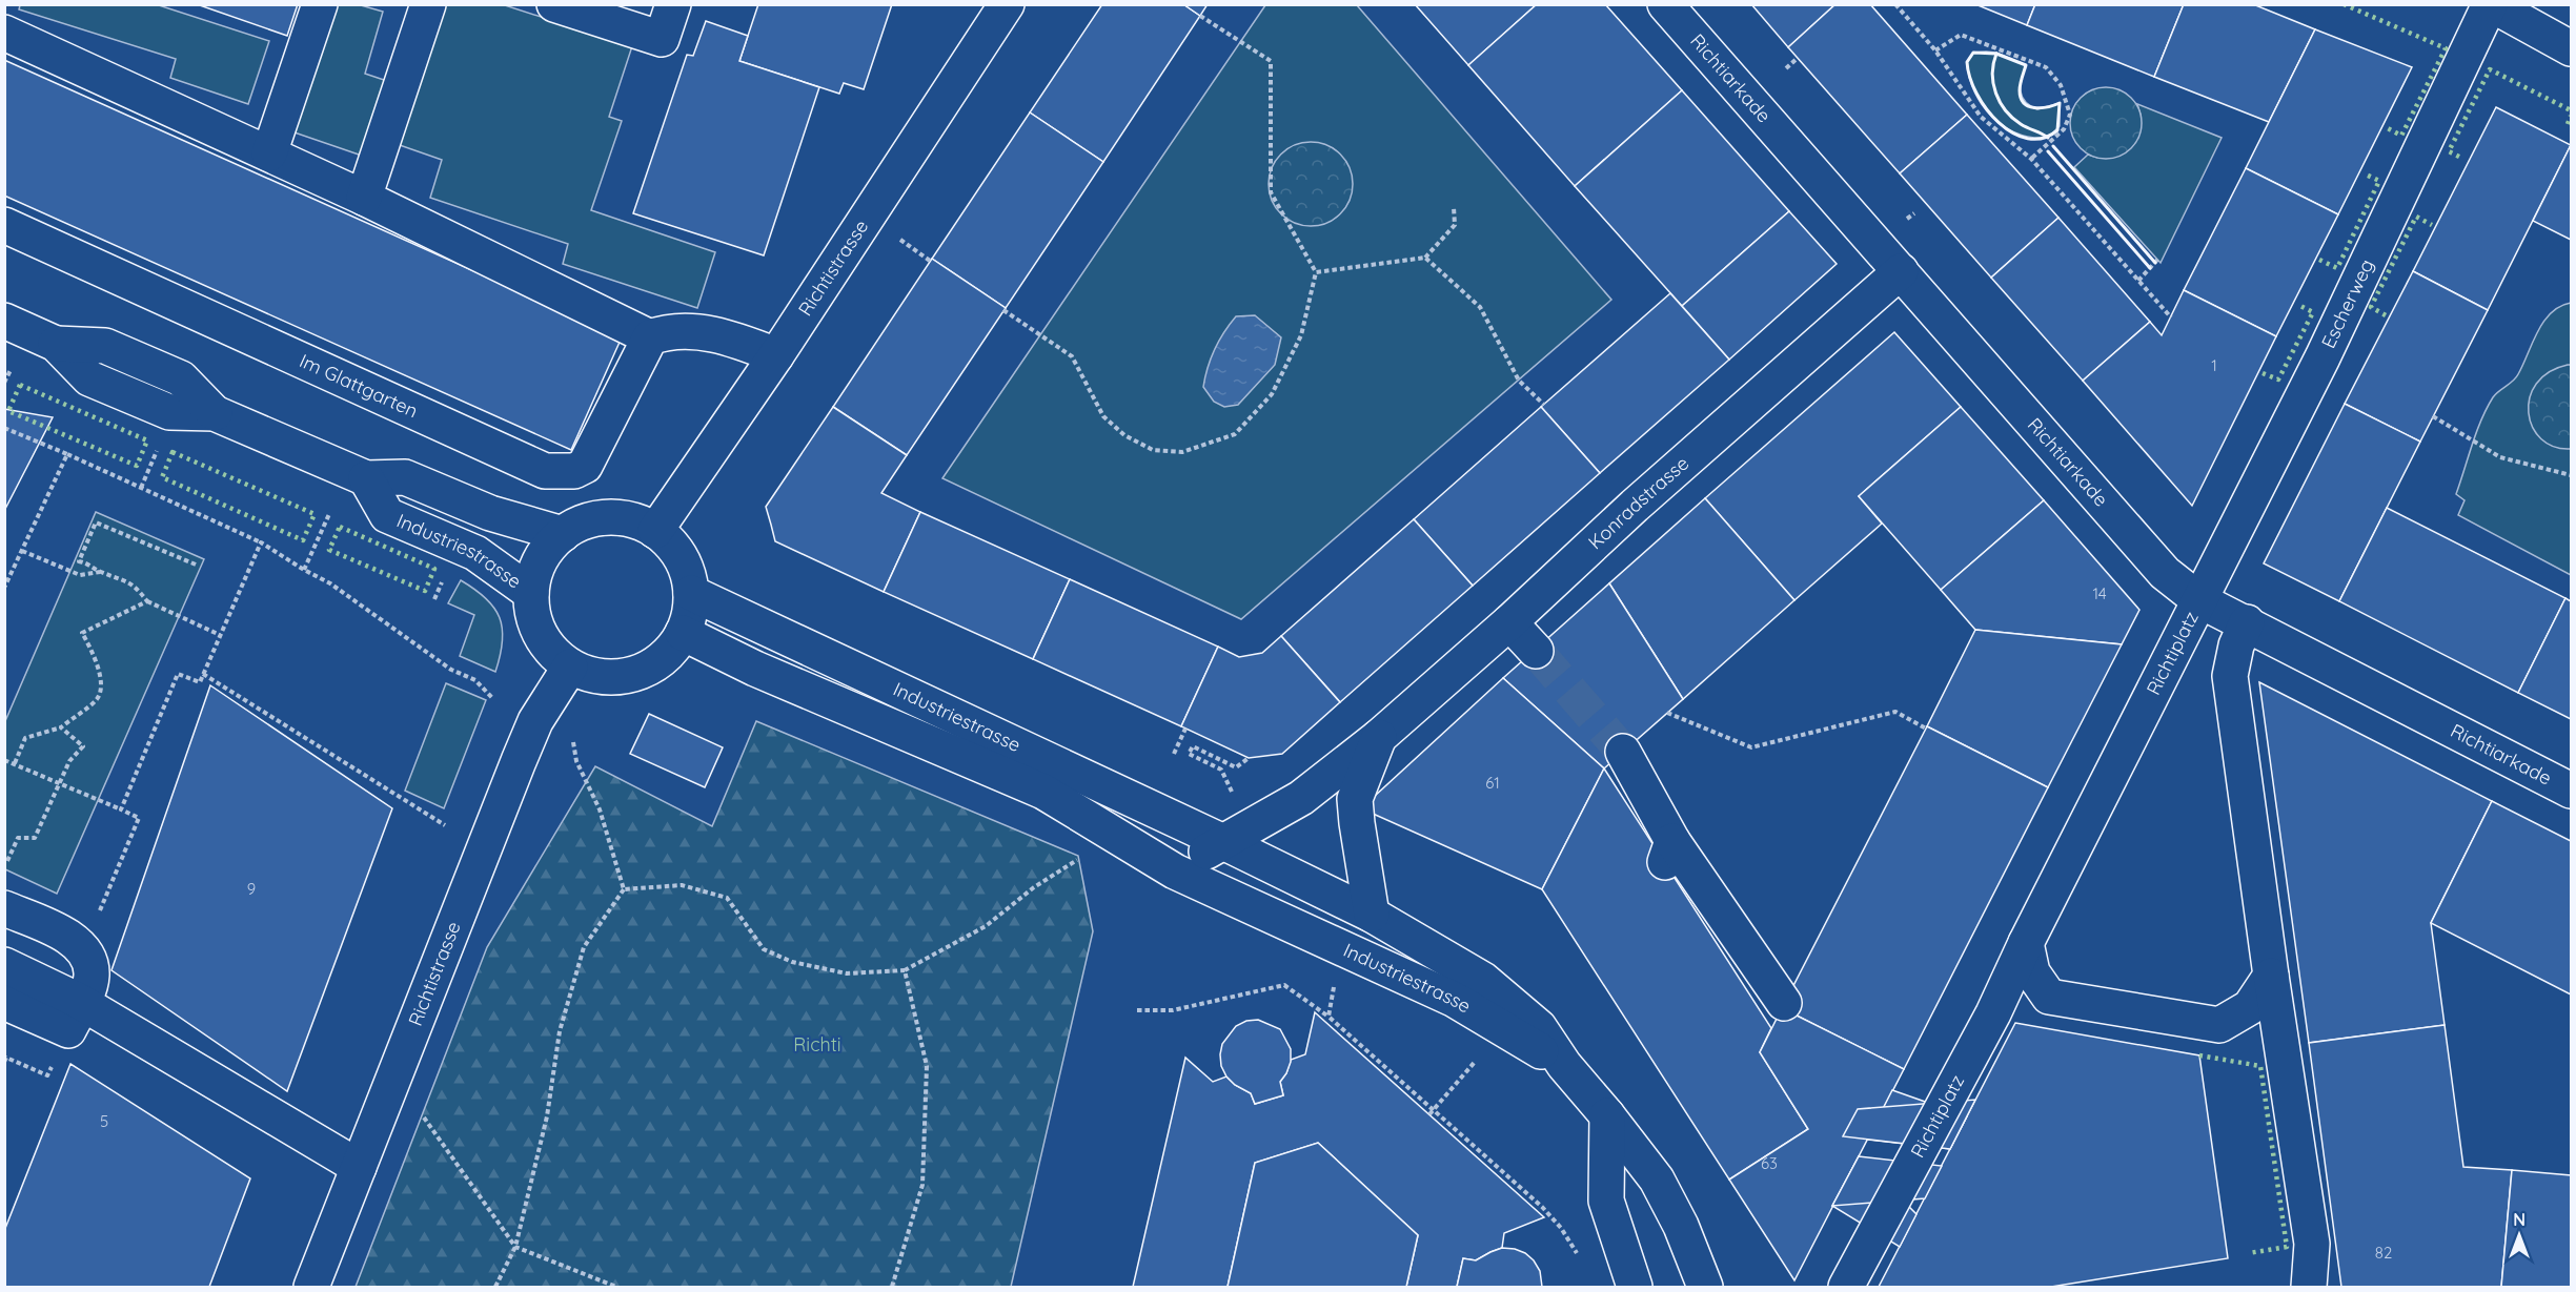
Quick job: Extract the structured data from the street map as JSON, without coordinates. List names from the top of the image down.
{
  "streets": {
    "street": [
      "Richtiarkade",
      "Richtistrasse",
      "Escherweg",
      "Im Glattgarten",
      "Konradstrasse",
      "Industriestrasse",
      "Richtiplatz"
    ]
  },
  "crossings": [
    ["Richtiarkade", "Escherweg"],
    ["Richtiarkade", "Konradstrasse"],
    ["Richtiarkade", "Richtiplatz"],
    ["Richtistrasse", "Industriestrasse"],
    ["Escherweg", "Richtiplatz"],
    ["Konradstrasse", "Industriestrasse"]
  ],
  "parks": ["Richti"],
  "house_numbers": [
    "1",
    "14",
    "61",
    "9",
    "5",
    "63",
    "82"
  ],
  "north": "top"
}
